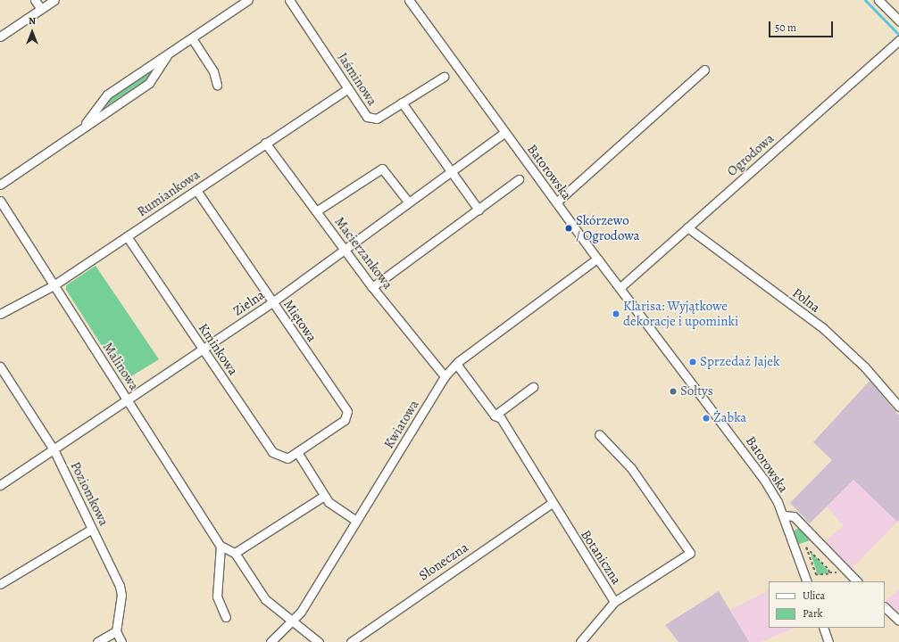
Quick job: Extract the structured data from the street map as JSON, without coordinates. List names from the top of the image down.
{
  "streets": {
    "street": [
      "Jaśminowa",
      "Ogrodowa",
      "Batorowska",
      "Rumiankowa",
      "Macierzankowa",
      "Polna",
      "Zielna",
      "Miętowa",
      "Kminkowa",
      "Malinowa",
      "Kwiatowa",
      "Poziomkowa",
      "Botaniczna",
      "Słoneczna"
    ]
  },
  "crossings": [
    ["Jaśminowa", "Rumiankowa"],
    ["Ogrodowa", "Batorowska"],
    ["Ogrodowa", "Polna"],
    ["Batorowska", "Zielna"],
    ["Batorowska", "Kwiatowa"],
    ["Rumiankowa", "Macierzankowa"],
    ["Rumiankowa", "Miętowa"],
    ["Rumiankowa", "Kminkowa"],
    ["Rumiankowa", "Malinowa"],
    ["Macierzankowa", "Zielna"],
    ["Macierzankowa", "Kwiatowa"],
    ["Zielna", "Miętowa"],
    ["Zielna", "Kminkowa"],
    ["Zielna", "Malinowa"],
    ["Zielna", "Poziomkowa"],
    ["Miętowa", "Kminkowa"],
    ["Kwiatowa", "Botaniczna"],
    ["Botaniczna", "Słoneczna"]
  ],
  "places": [
    "Skórzewo / Ogrodowa",
    "Klarisa: Wyjątkowe dekoracje i upominki",
    "Sprzedaż Jajek",
    "Sołtys",
    "Żabka"
  ],
  "legend": ["Ulica", "Park"],
  "scale_bar": "50 m",
  "north": "top"
}
